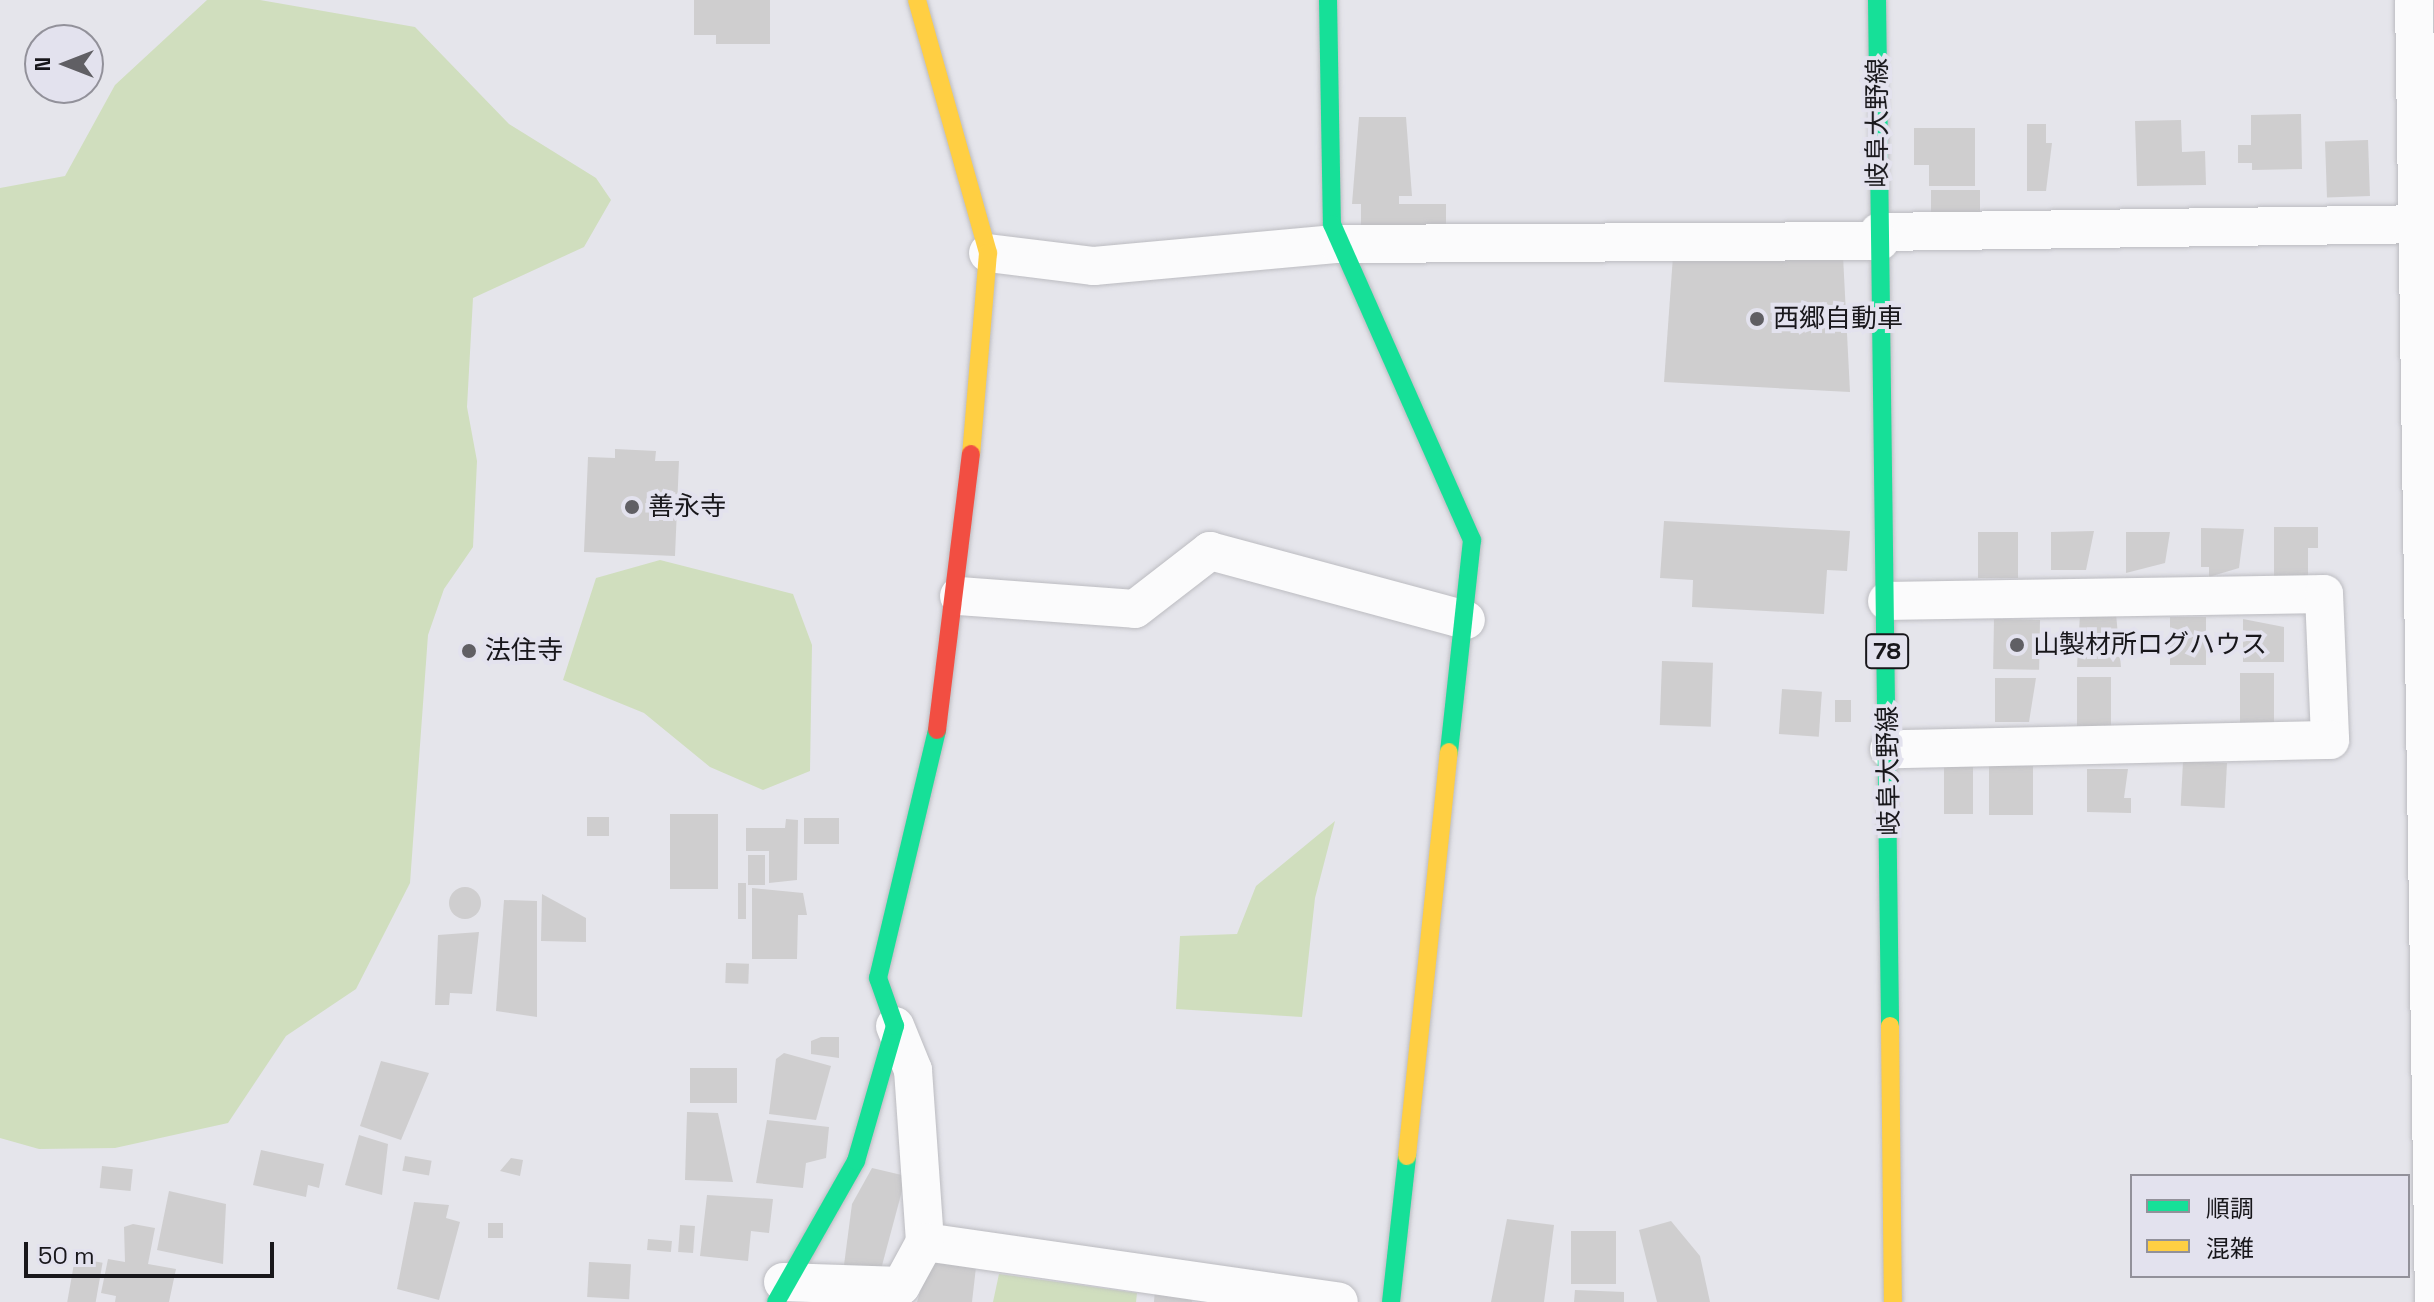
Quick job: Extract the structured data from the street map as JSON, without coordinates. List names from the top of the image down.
{
  "streets": {
    "street": ["岐阜大野線", "78"]
  },
  "places": [
    "西郷自動車",
    "善永寺",
    "山製材所ログハウス",
    "法住寺"
  ],
  "legend": ["順調", "混雑"],
  "scale_bar": "50 m",
  "north": "left"
}
